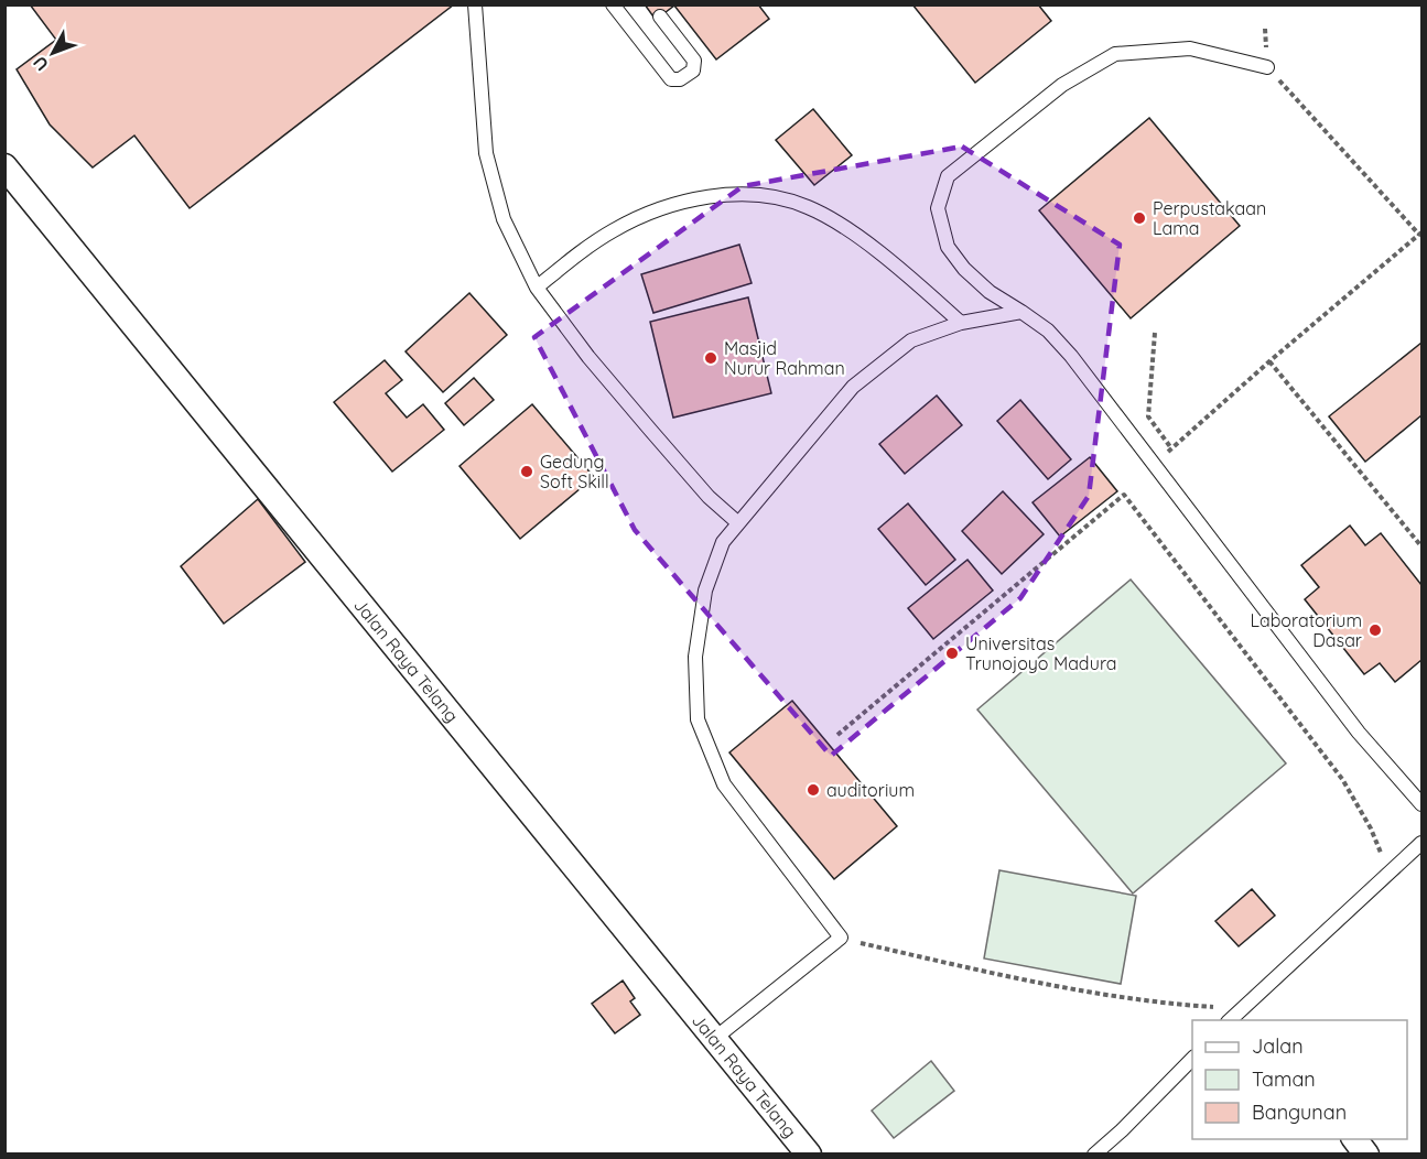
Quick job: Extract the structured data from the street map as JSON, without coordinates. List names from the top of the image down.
{
  "streets": {
    "street": ["Jalan Raya Telang"]
  },
  "places": [
    "Perpustakaan Lama",
    "Masjid Nurur Rahman",
    "Gedung Soft Skill",
    "Laboratorium Dasar",
    "Universitas Trunojoyo Madura",
    "auditorium"
  ],
  "legend": ["Jalan", "Taman", "Bangunan"],
  "north": "bottom left"
}
